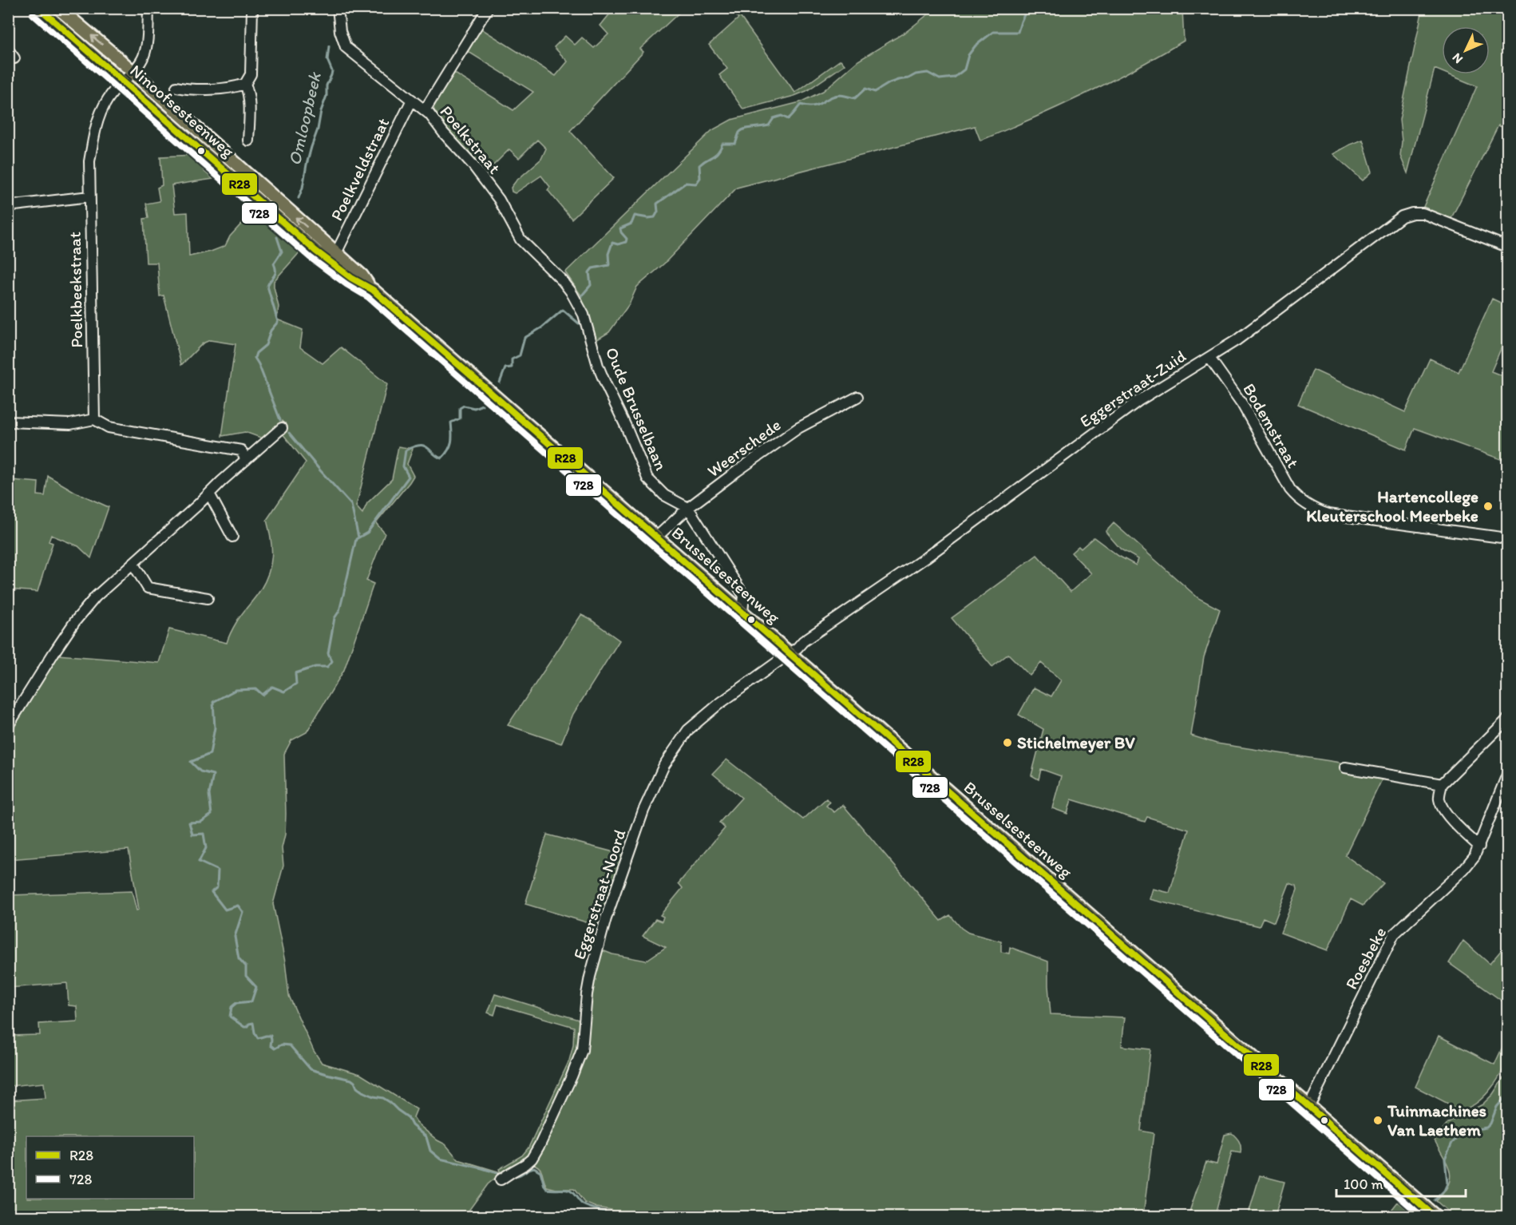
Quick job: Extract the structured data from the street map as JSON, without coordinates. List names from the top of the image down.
{
  "streets": {
    "main road": ["Ninoofsesteenweg", "Brusselsesteenweg"],
    "street": [
      "Poelkstraat",
      "Poelkveldstraat",
      "Poelkbeekstraat",
      "Eggerstraat-Zuid",
      "Oude Brusselbaan",
      "Bodemstraat",
      "Weerschede",
      "Eggerstraat-Noord",
      "Roesbeke"
    ]
  },
  "crossings": [
    ["Ninoofsesteenweg", "Poelkveldstraat"],
    ["Ninoofsesteenweg", "Poelkbeekstraat"],
    ["Ninoofsesteenweg", "Brusselsesteenweg"],
    ["Poelkstraat", "Poelkveldstraat"],
    ["Poelkstraat", "Oude Brusselbaan"],
    ["Eggerstraat-Zuid", "Bodemstraat"],
    ["Eggerstraat-Zuid", "Brusselsesteenweg"],
    ["Eggerstraat-Zuid", "Eggerstraat-Noord"],
    ["Oude Brusselbaan", "Weerschede"],
    ["Oude Brusselbaan", "Brusselsesteenweg"],
    ["Weerschede", "Brusselsesteenweg"],
    ["Brusselsesteenweg", "Eggerstraat-Noord"],
    ["Brusselsesteenweg", "Roesbeke"]
  ],
  "water": ["Omloopbeek"],
  "places": ["Hartencollege Kleuterschool Meerbeke", "Stichelmeyer BV", "Tuinmachines Van Laethem"],
  "lines": ["transit line R28", "transit line 728"],
  "legend": ["R28", "728"],
  "scale_bar": "100 m",
  "north": "bottom left"
}
